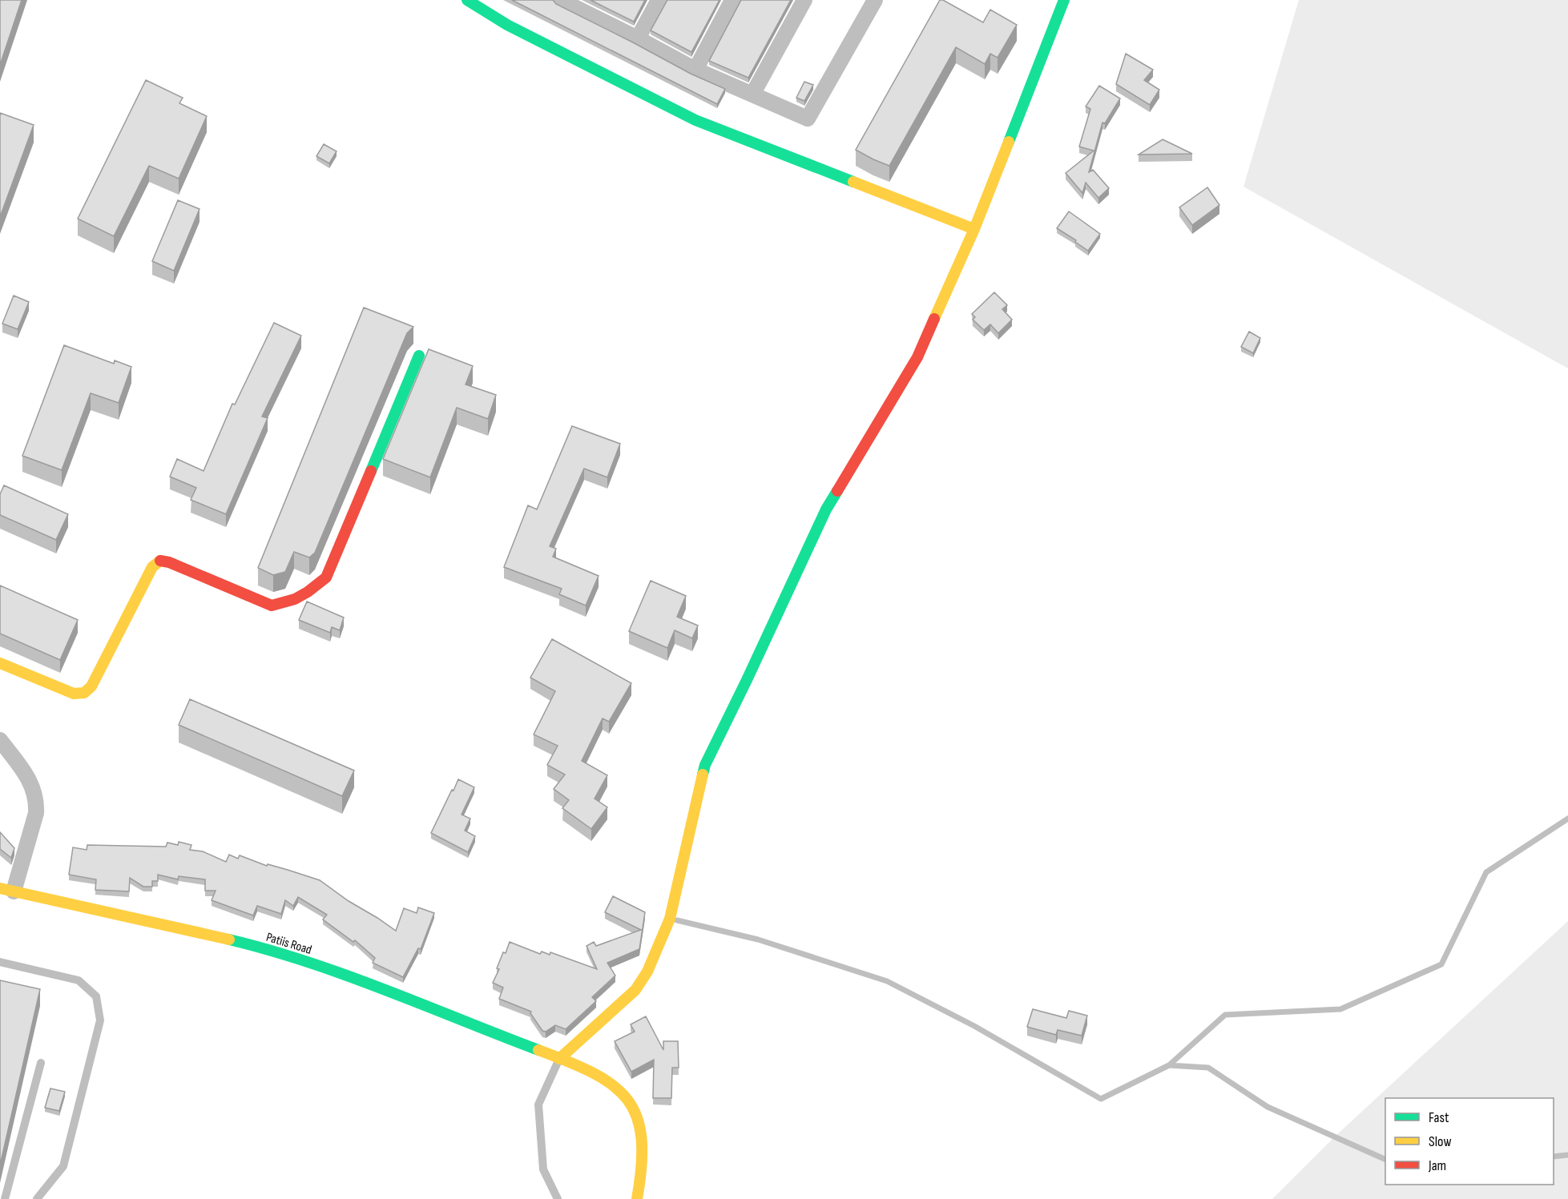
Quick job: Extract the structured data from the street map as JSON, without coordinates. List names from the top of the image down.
{
  "streets": {
    "street": ["Patiis Road"]
  },
  "legend": ["Fast", "Slow", "Jam"]
}
